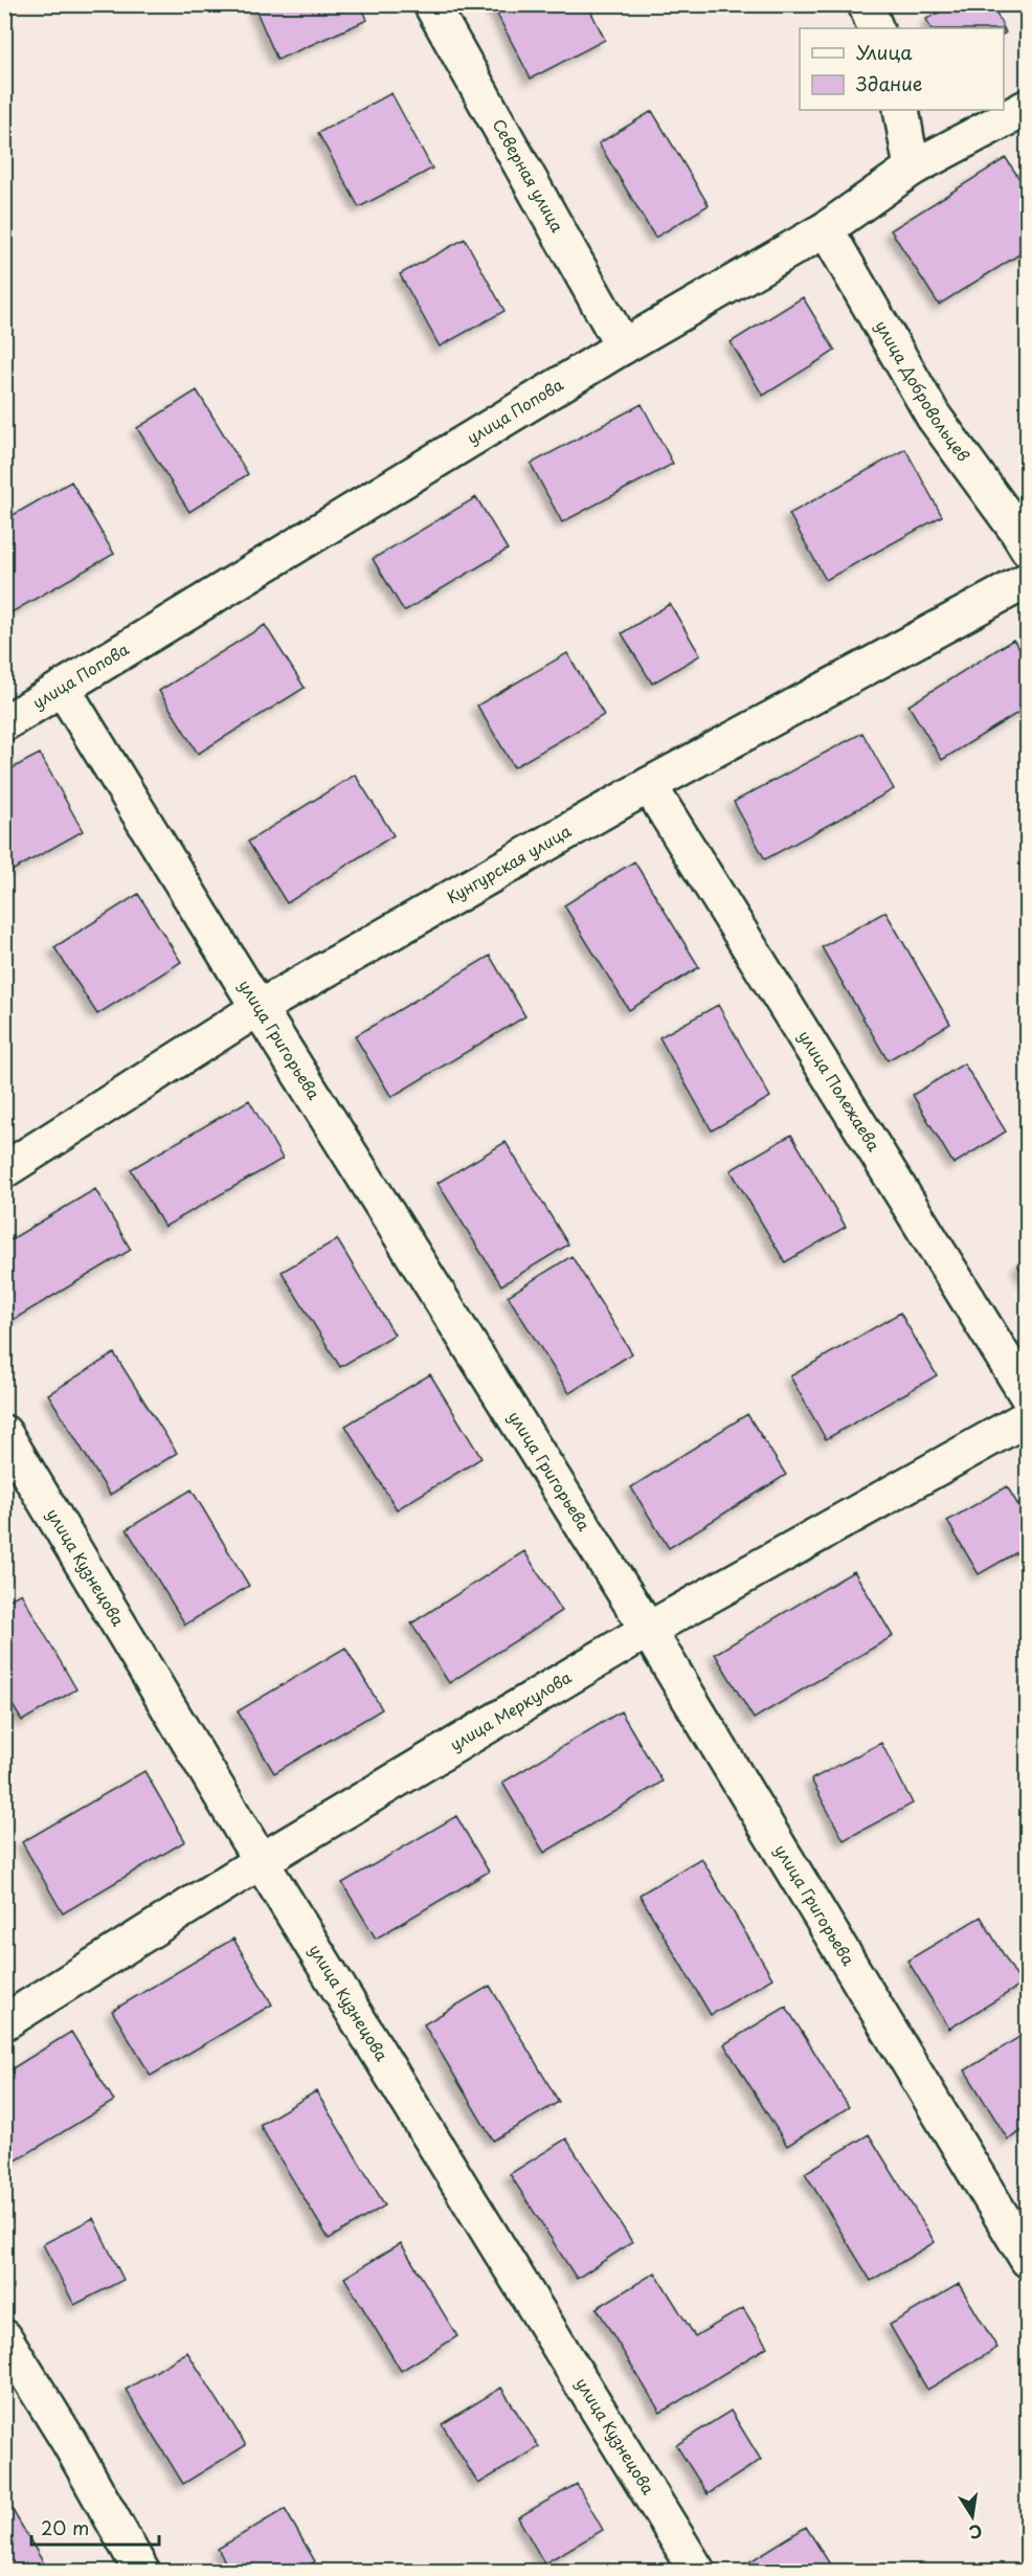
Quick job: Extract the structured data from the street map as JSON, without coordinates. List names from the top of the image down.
{
  "streets": {
    "street": [
      "Северная улица",
      "улица Добровольцев",
      "улица Попова",
      "Кунгурская улица",
      "улица Григорьева",
      "улица Полежаева",
      "улица Кузнецова",
      "улица Меркулова"
    ]
  },
  "crossings": [
    ["Северная улица", "улица Попова"],
    ["улица Добровольцев", "улица Попова"],
    ["улица Попова", "улица Григорьева"],
    ["Кунгурская улица", "улица Григорьева"],
    ["Кунгурская улица", "улица Полежаева"],
    ["улица Григорьева", "улица Меркулова"],
    ["улица Кузнецова", "улица Меркулова"]
  ],
  "legend": ["Улица", "Здание"],
  "scale_bar": "20 m",
  "north": "bottom"
}
